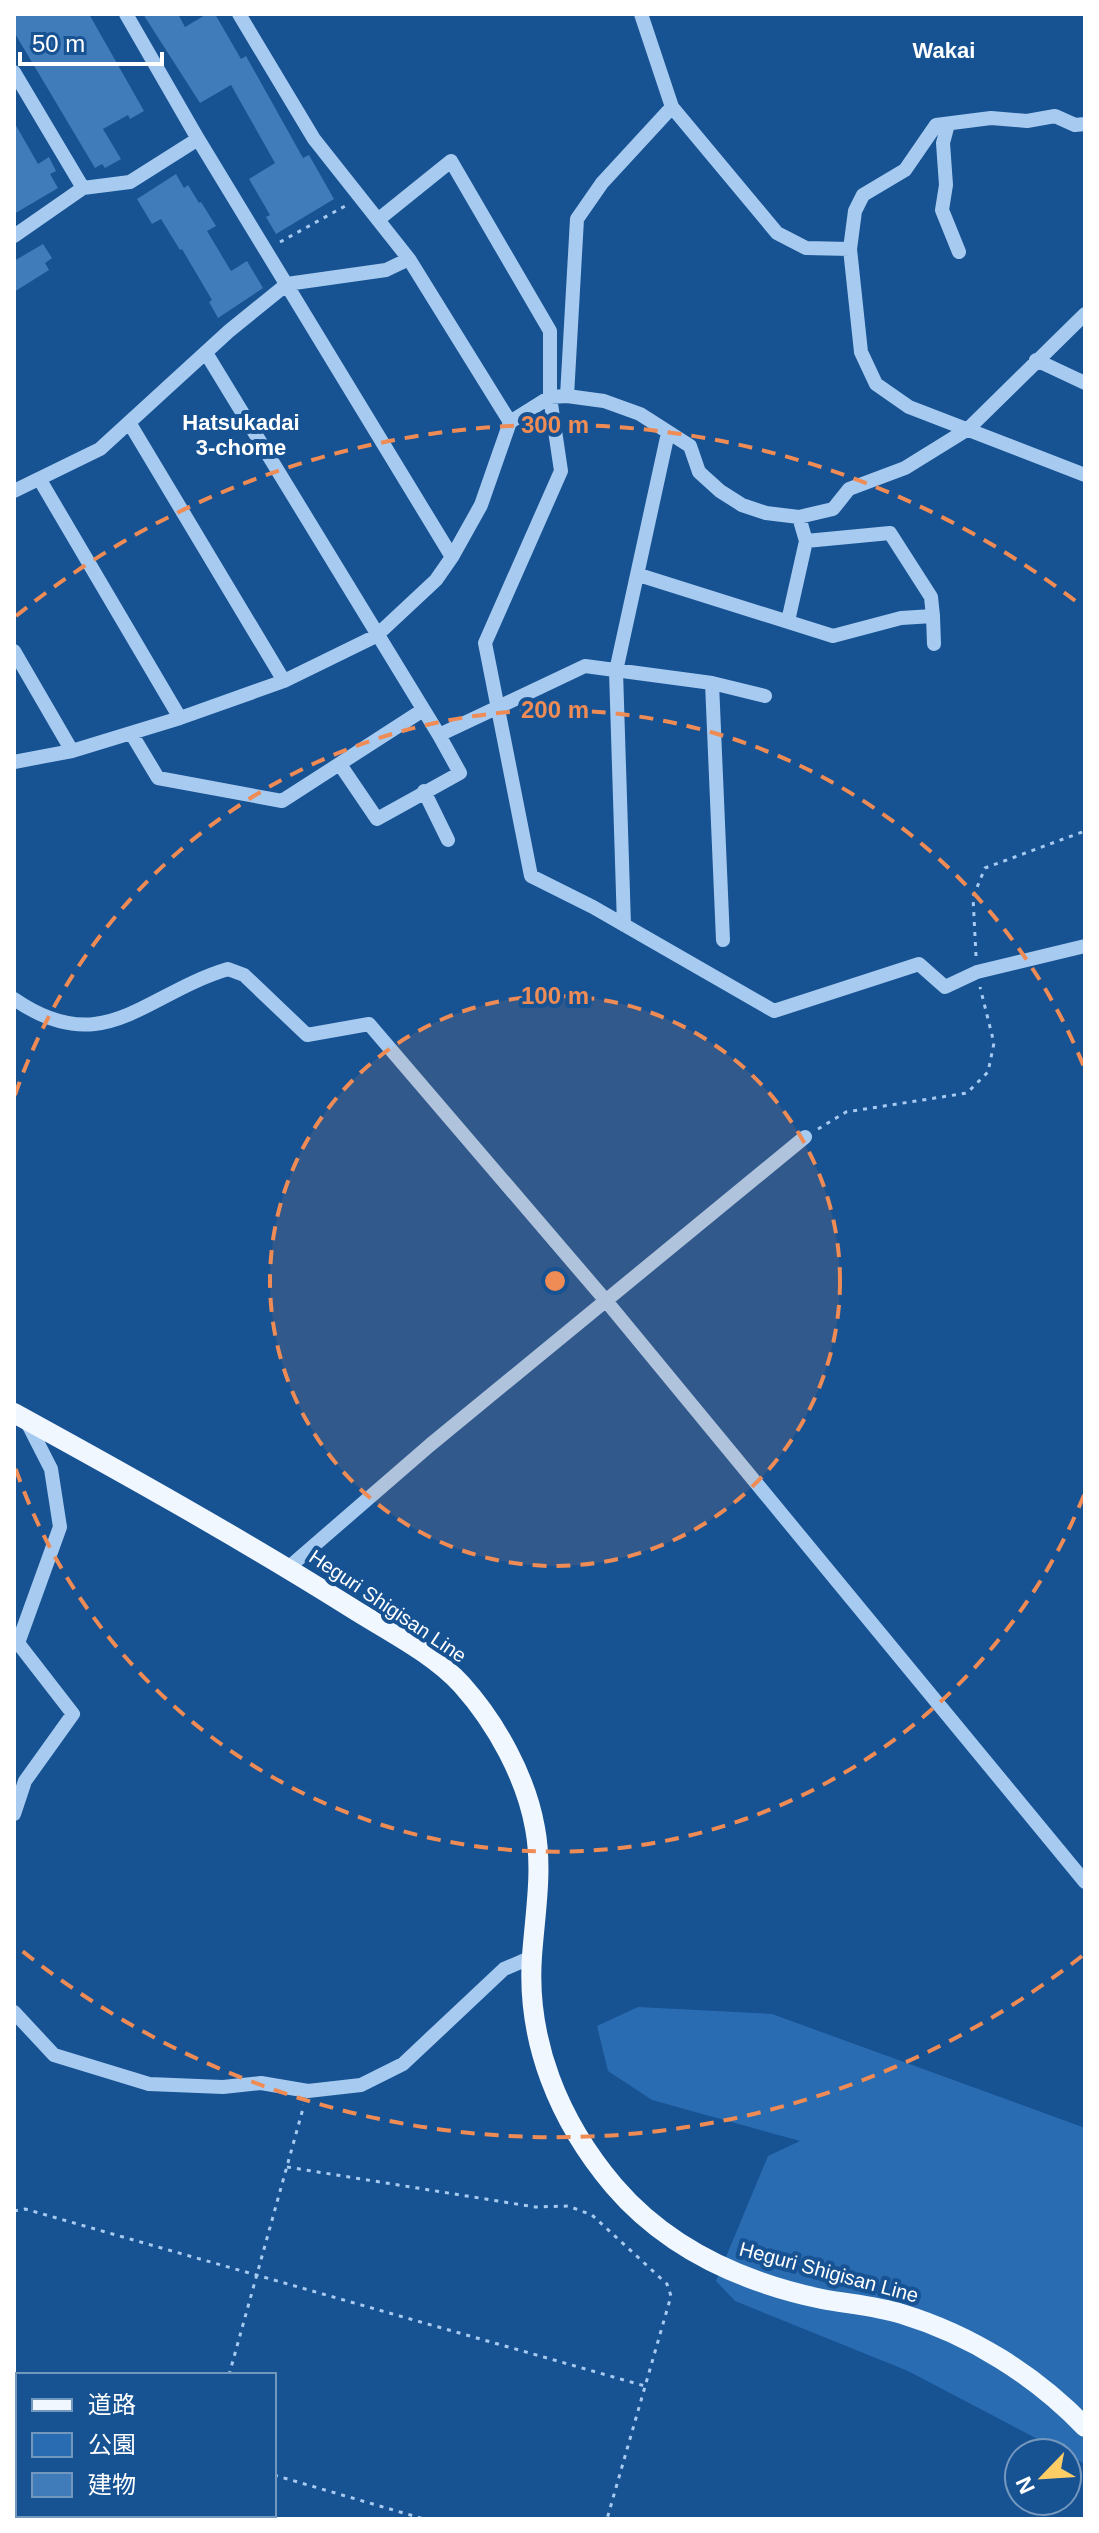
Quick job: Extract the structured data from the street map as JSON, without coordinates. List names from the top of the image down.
{
  "streets": {
    "main road": ["Heguri Shigisan Line"]
  },
  "districts": ["Wakai", "Hatsukadai 3-chome"],
  "legend": ["道路", "公園", "建物"],
  "scale_bar": "50 m",
  "north": "bottom left",
  "rings": ["300 m", "200 m", "100 m"]
}
